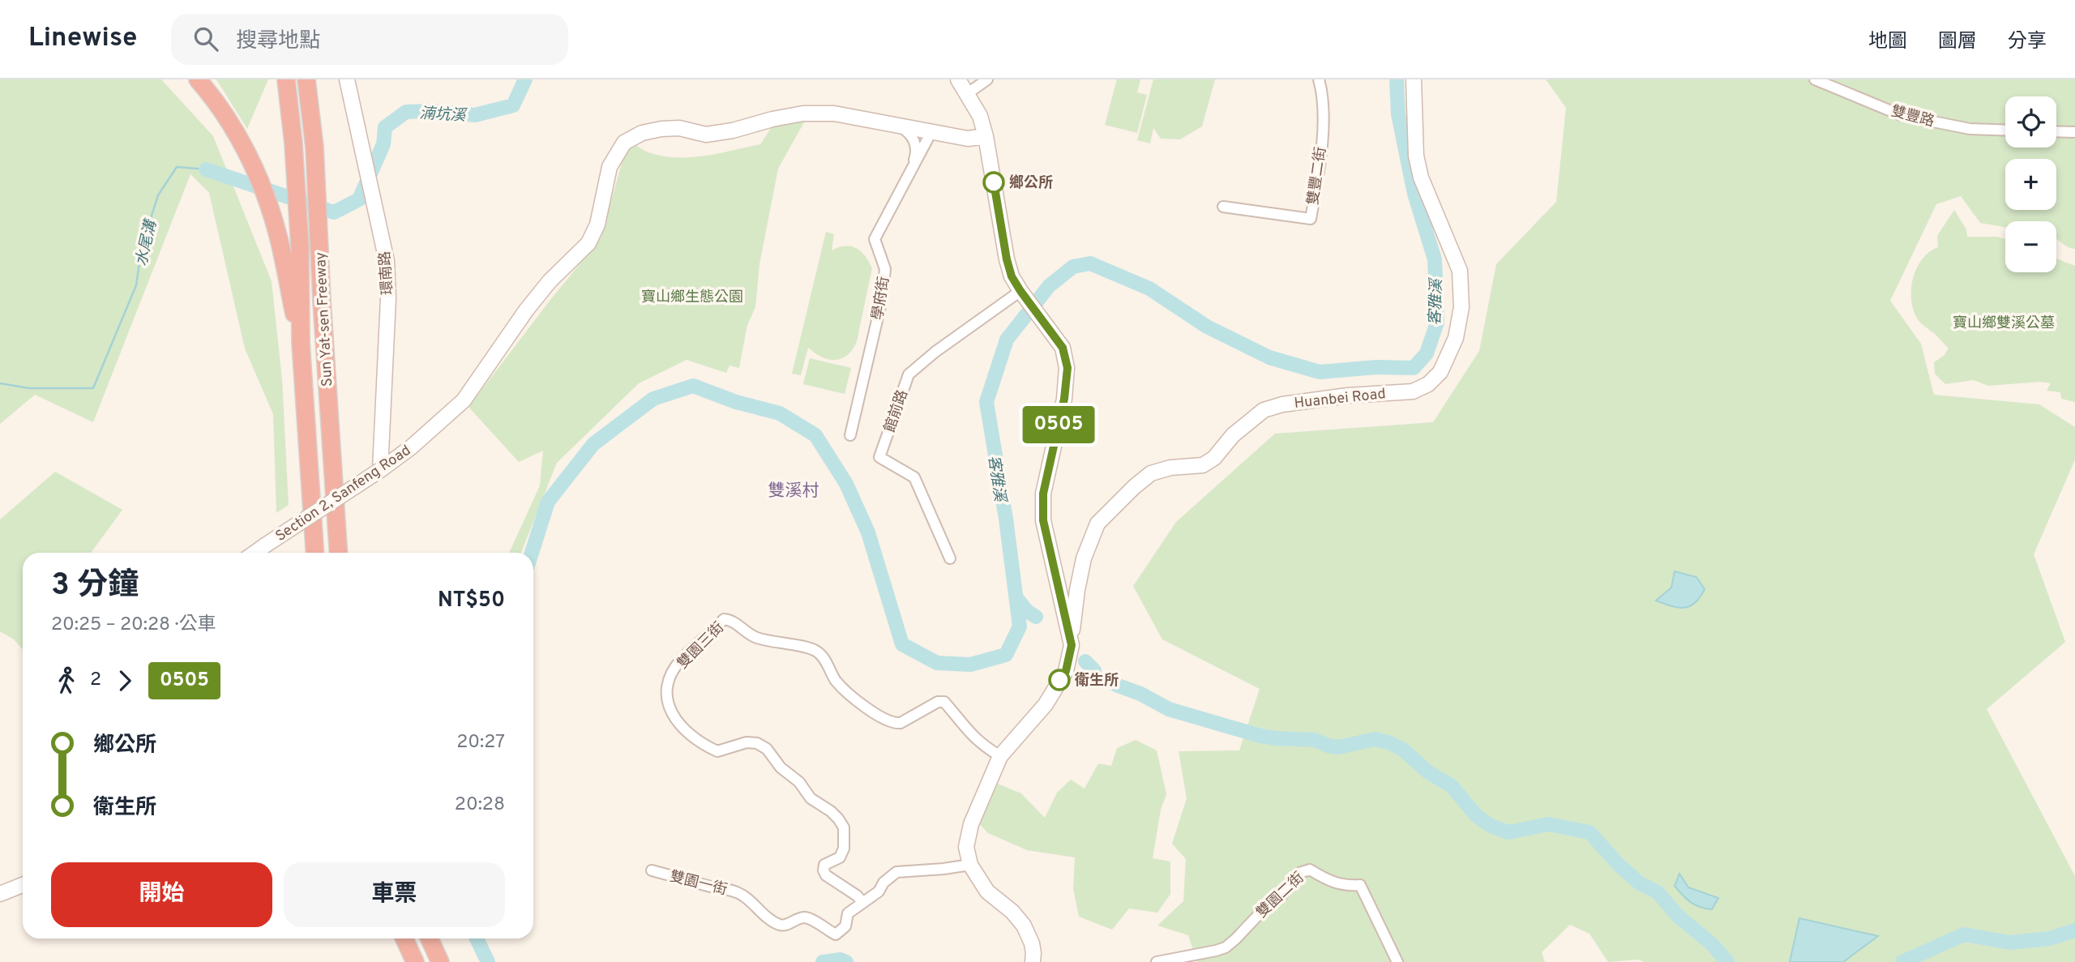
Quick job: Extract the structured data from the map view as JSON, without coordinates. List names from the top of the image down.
{
  "streets": {
    "highway": ["Sun Yat-sen Freeway"],
    "street": [
      "雙豐路",
      "雙豐二街",
      "環南路",
      "學府街",
      "Huanbei Road",
      "館前路",
      "Section 2, Sanfeng Road",
      "雙園三街",
      "雙園一街",
      "雙園二街"
    ]
  },
  "crossings": [
    ["環南路", "Section 2, Sanfeng Road"],
    ["學府街", "Section 2, Sanfeng Road"],
    ["Huanbei Road", "雙園三街"],
    ["Huanbei Road", "雙園一街"],
    ["雙園三街", "雙園一街"]
  ],
  "districts": ["雙溪村"],
  "water": ["湳坑溪", "水尾溝", "客雅溪"],
  "parks": ["寶山鄉生態公園", "寶山鄉雙溪公墓"],
  "places": ["鄉公所", "衛生所"],
  "lines": ["bus line 0505"],
  "page": {
    "header": "Linewise",
    "search": "搜尋地點",
    "nav": ["地圖", "圖層", "分享"],
    "on_map": "0505",
    "map_buttons": ["+", "−"],
    "heading": ["3 分鐘", "20:25 – 20:28 · 公車", "NT$50"],
    "legs": ["2", "0505"],
    "list": [
      {
        "name": "鄉公所",
        "value": "20:27"
      },
      {
        "name": "衛生所",
        "value": "20:28"
      }
    ],
    "buttons": ["開始", "車票"]
  }
}
